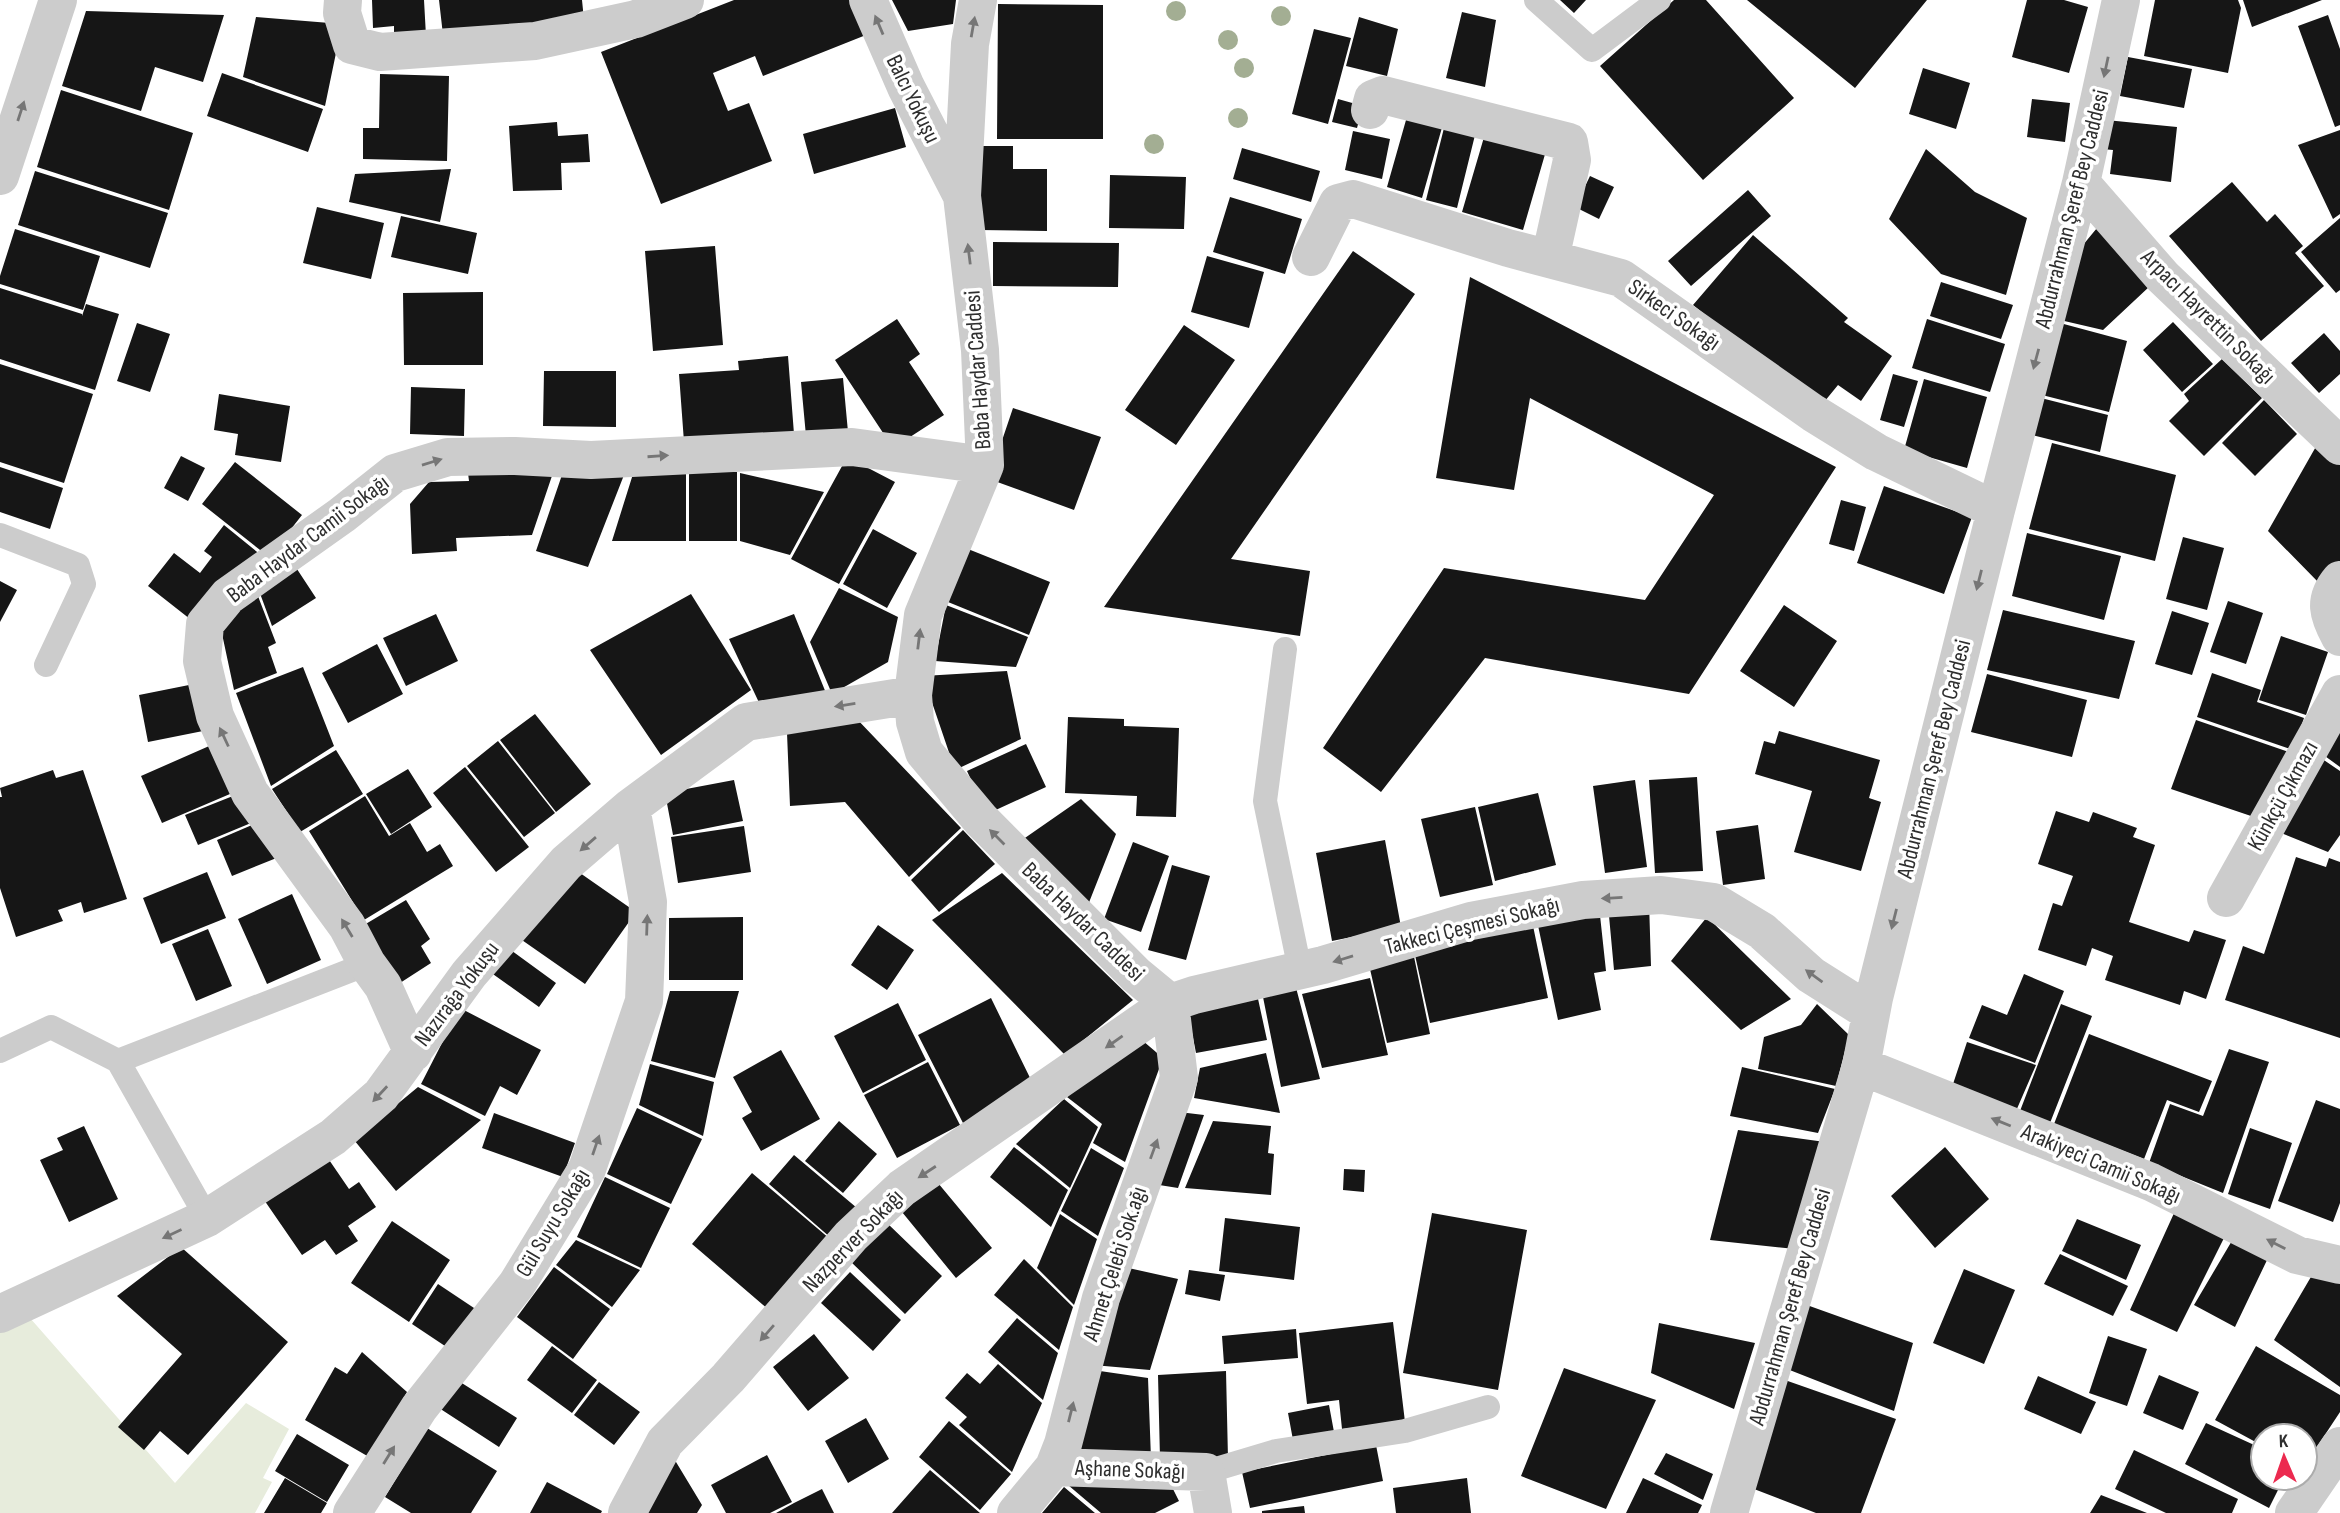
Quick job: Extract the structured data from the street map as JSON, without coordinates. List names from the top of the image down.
{
  "streets": {
    "street": [
      "Balcı Yokuşu",
      "Abdurrahman Şeref Bey Caddesi",
      "Sirkeci Sokağı",
      "Arpacı Hayrettin Sokağı",
      "Baba Haydar Caddesi",
      "Baba Haydar Camii Sokağı",
      "Künkçü Çıkmazı",
      "Takkeci Çeşmesi Sokağı",
      "Nazırağa Yokuşu",
      "Arakiyeci Camii Sokağı",
      "Gül Suyu Sokağı",
      "Nazperver Sokağı",
      "Ahmet Çelebi Sok.ağı",
      "Aşhane Sokağı"
    ]
  },
  "crossings": [
    ["Balcı Yokuşu", "Baba Haydar Caddesi"],
    ["Abdurrahman Şeref Bey Caddesi", "Sirkeci Sokağı"],
    ["Abdurrahman Şeref Bey Caddesi", "Arpacı Hayrettin Sokağı"],
    ["Abdurrahman Şeref Bey Caddesi", "Takkeci Çeşmesi Sokağı"],
    ["Abdurrahman Şeref Bey Caddesi", "Arakiyeci Camii Sokağı"],
    ["Baba Haydar Caddesi", "Baba Haydar Camii Sokağı"],
    ["Baba Haydar Caddesi", "Takkeci Çeşmesi Sokağı"],
    ["Baba Haydar Caddesi", "Nazırağa Yokuşu"],
    ["Baba Haydar Caddesi", "Nazperver Sokağı"],
    ["Baba Haydar Caddesi", "Ahmet Çelebi Sok.ağı"],
    ["Baba Haydar Camii Sokağı", "Nazırağa Yokuşu"],
    ["Takkeci Çeşmesi Sokağı", "Nazperver Sokağı"],
    ["Takkeci Çeşmesi Sokağı", "Ahmet Çelebi Sok.ağı"],
    ["Nazırağa Yokuşu", "Gül Suyu Sokağı"],
    ["Nazperver Sokağı", "Ahmet Çelebi Sok.ağı"],
    ["Ahmet Çelebi Sok.ağı", "Aşhane Sokağı"]
  ],
  "one_way": [
    "Balcı Yokuşu",
    "Abdurrahman Şeref Bey Caddesi",
    "Baba Haydar Caddesi",
    "Takkeci Çeşmesi Sokağı",
    "Nazırağa Yokuşu",
    "Arakiyeci Camii Sokağı",
    "Gül Suyu Sokağı",
    "Nazperver Sokağı",
    "Ahmet Çelebi Sok.ağı"
  ],
  "north": "top"
}
